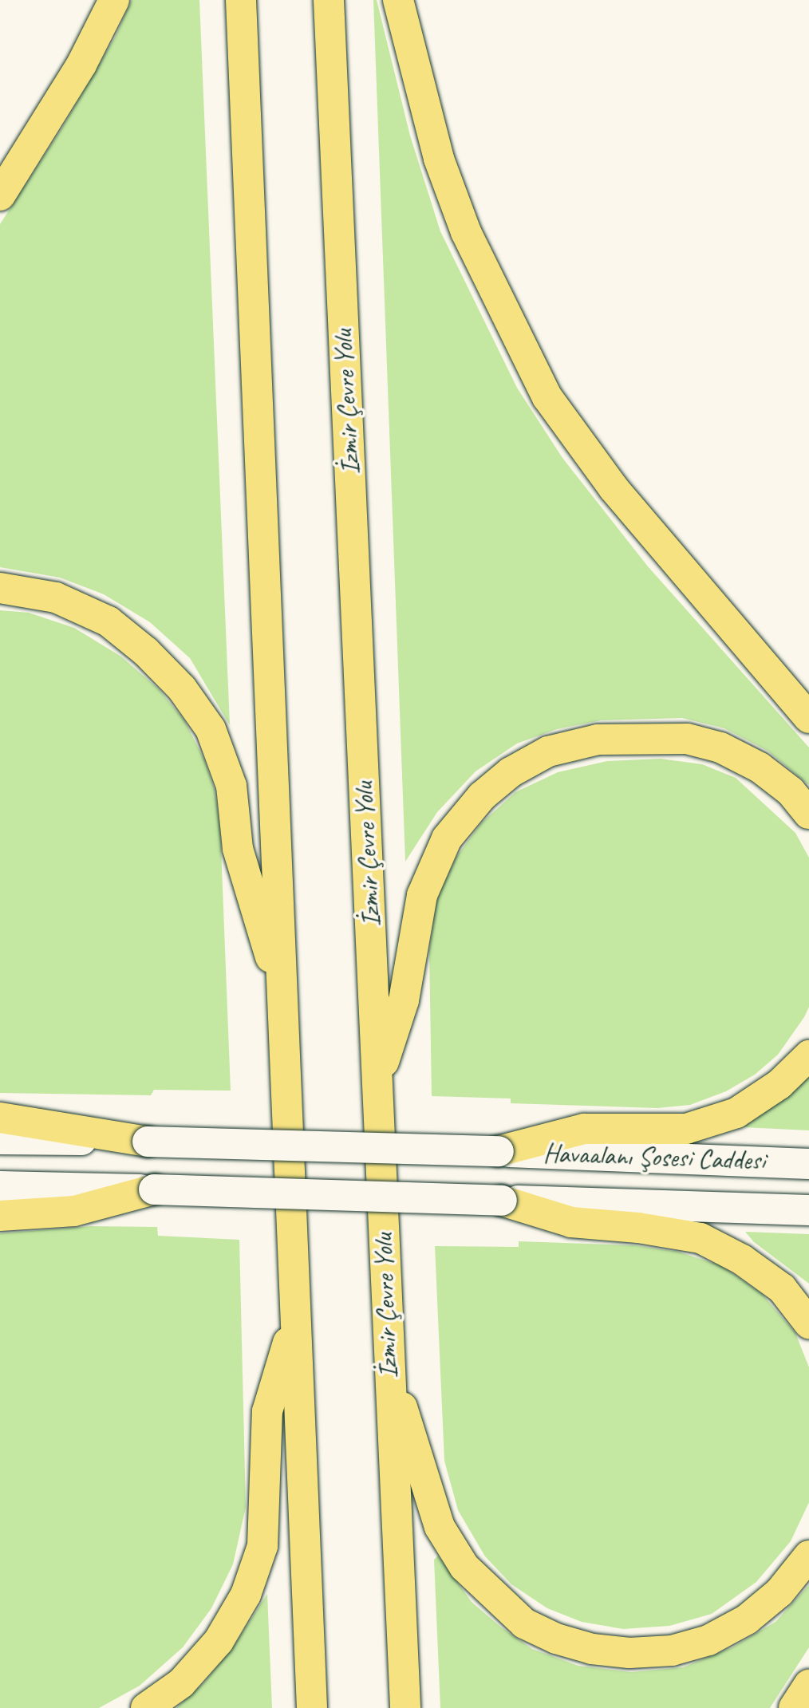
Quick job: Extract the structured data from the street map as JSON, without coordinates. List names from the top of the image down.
{
  "streets": {
    "highway": ["İzmir Çevre Yolu"],
    "main road": ["Havaalanı Şosesi Caddesi"]
  }
}
